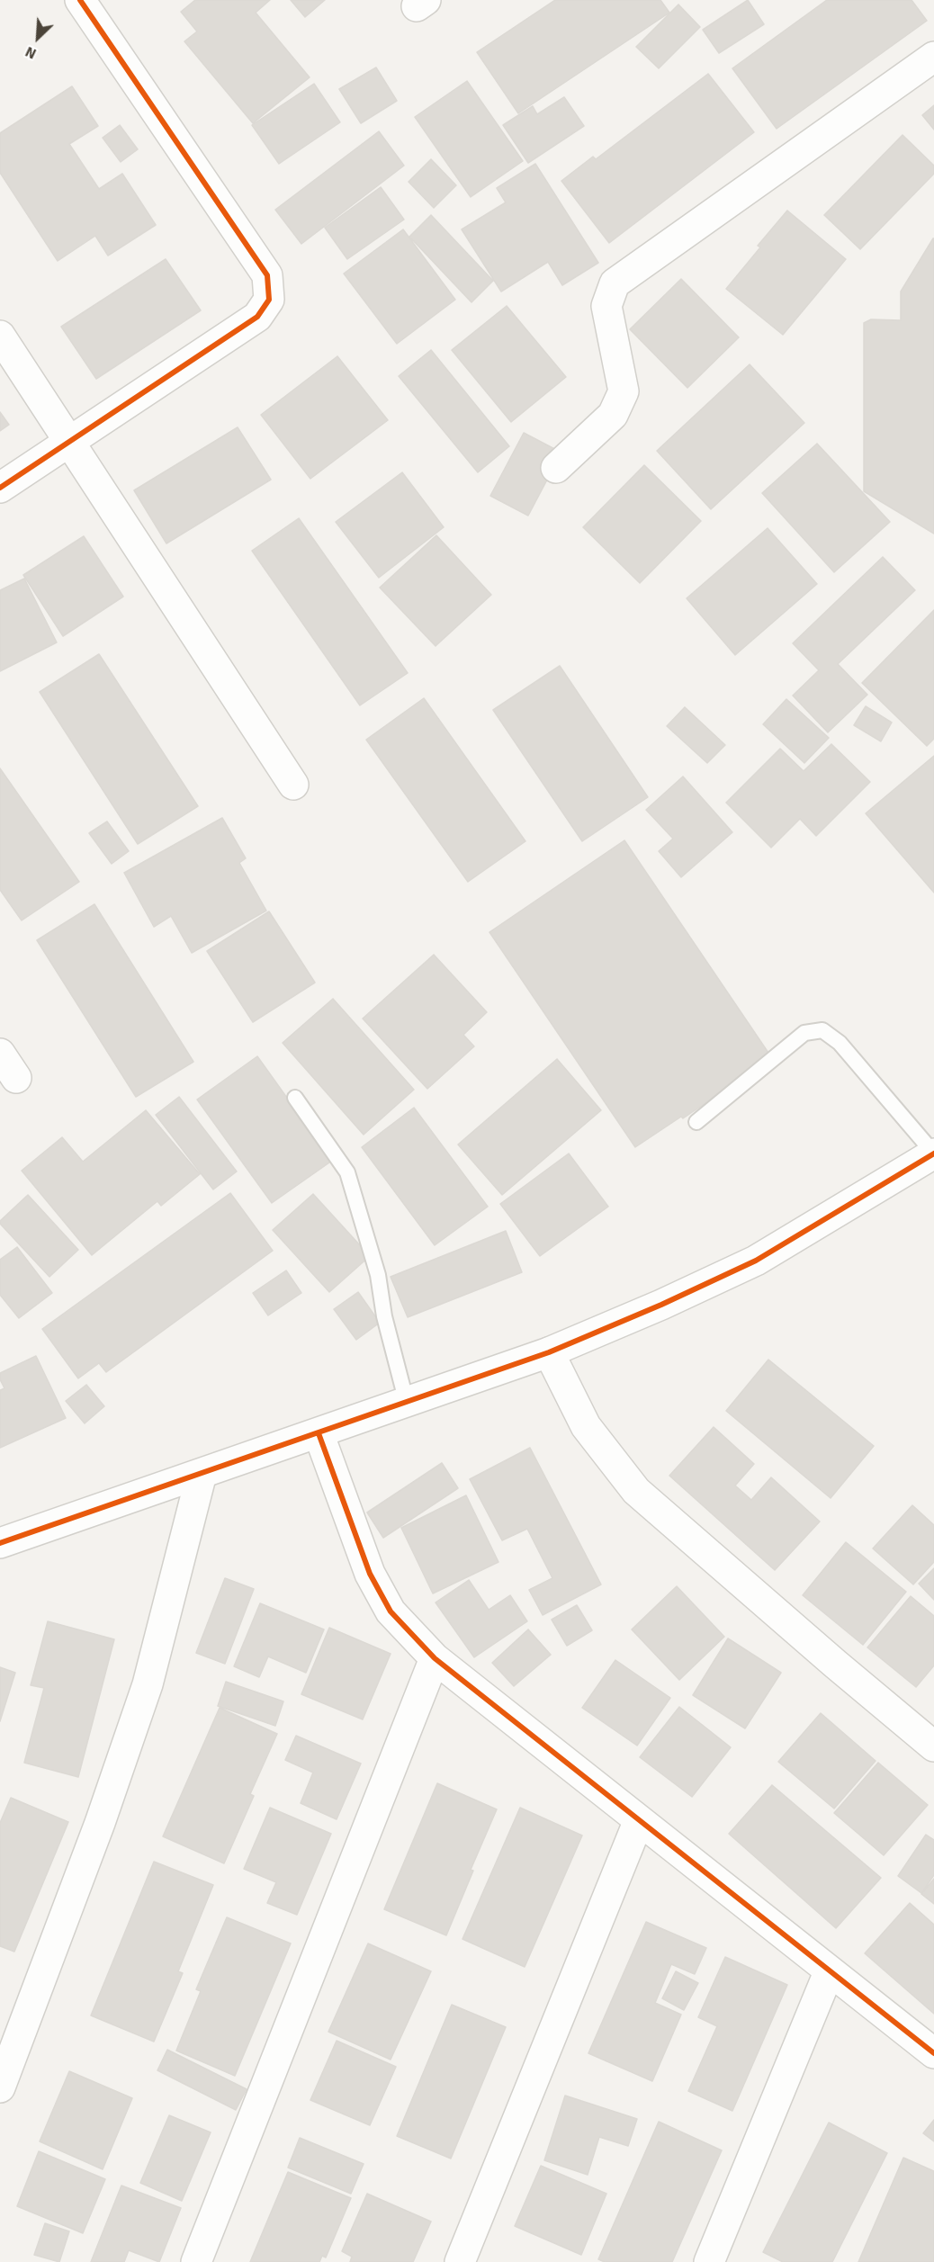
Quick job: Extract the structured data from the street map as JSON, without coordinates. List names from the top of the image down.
{
  "north": "bottom left"
}
